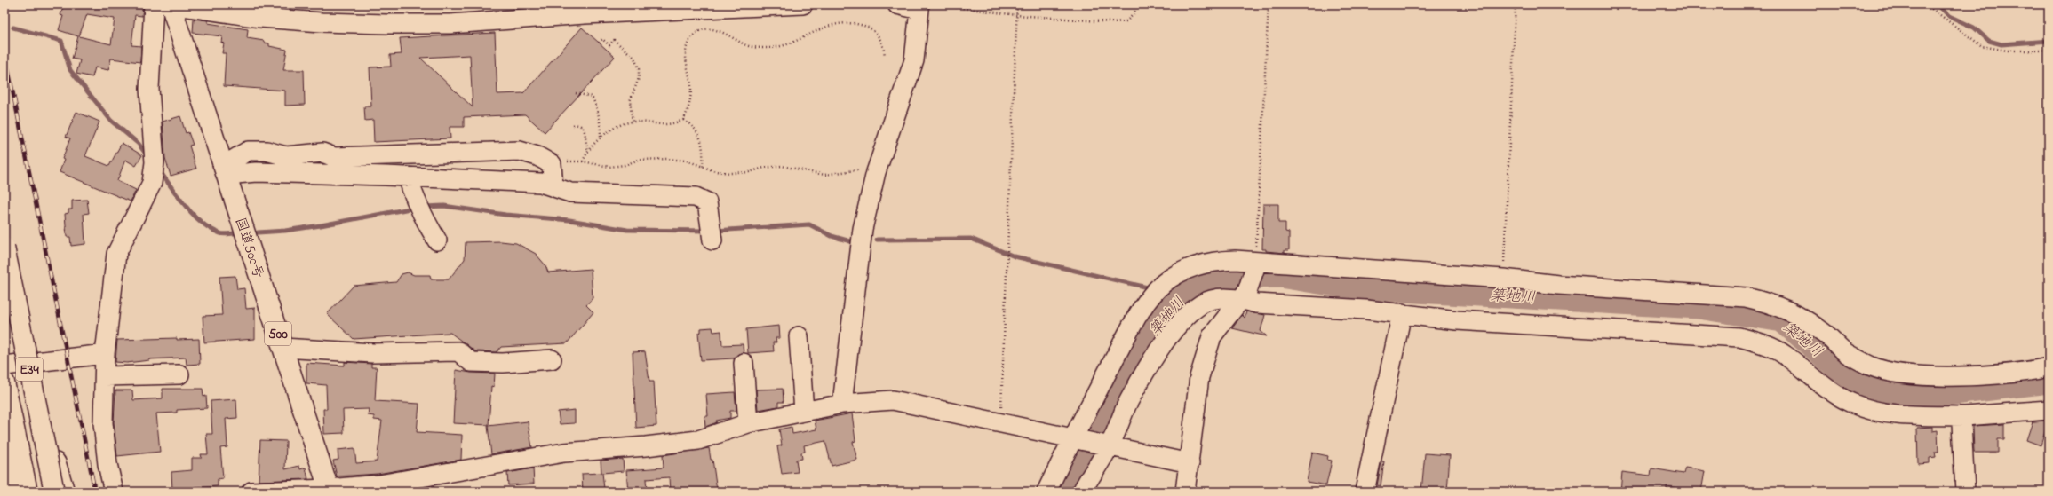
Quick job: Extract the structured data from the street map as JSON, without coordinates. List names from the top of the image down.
{
  "streets": {
    "highway": ["国道500号", "500", "E34"]
  },
  "water": ["築地川"]
}
